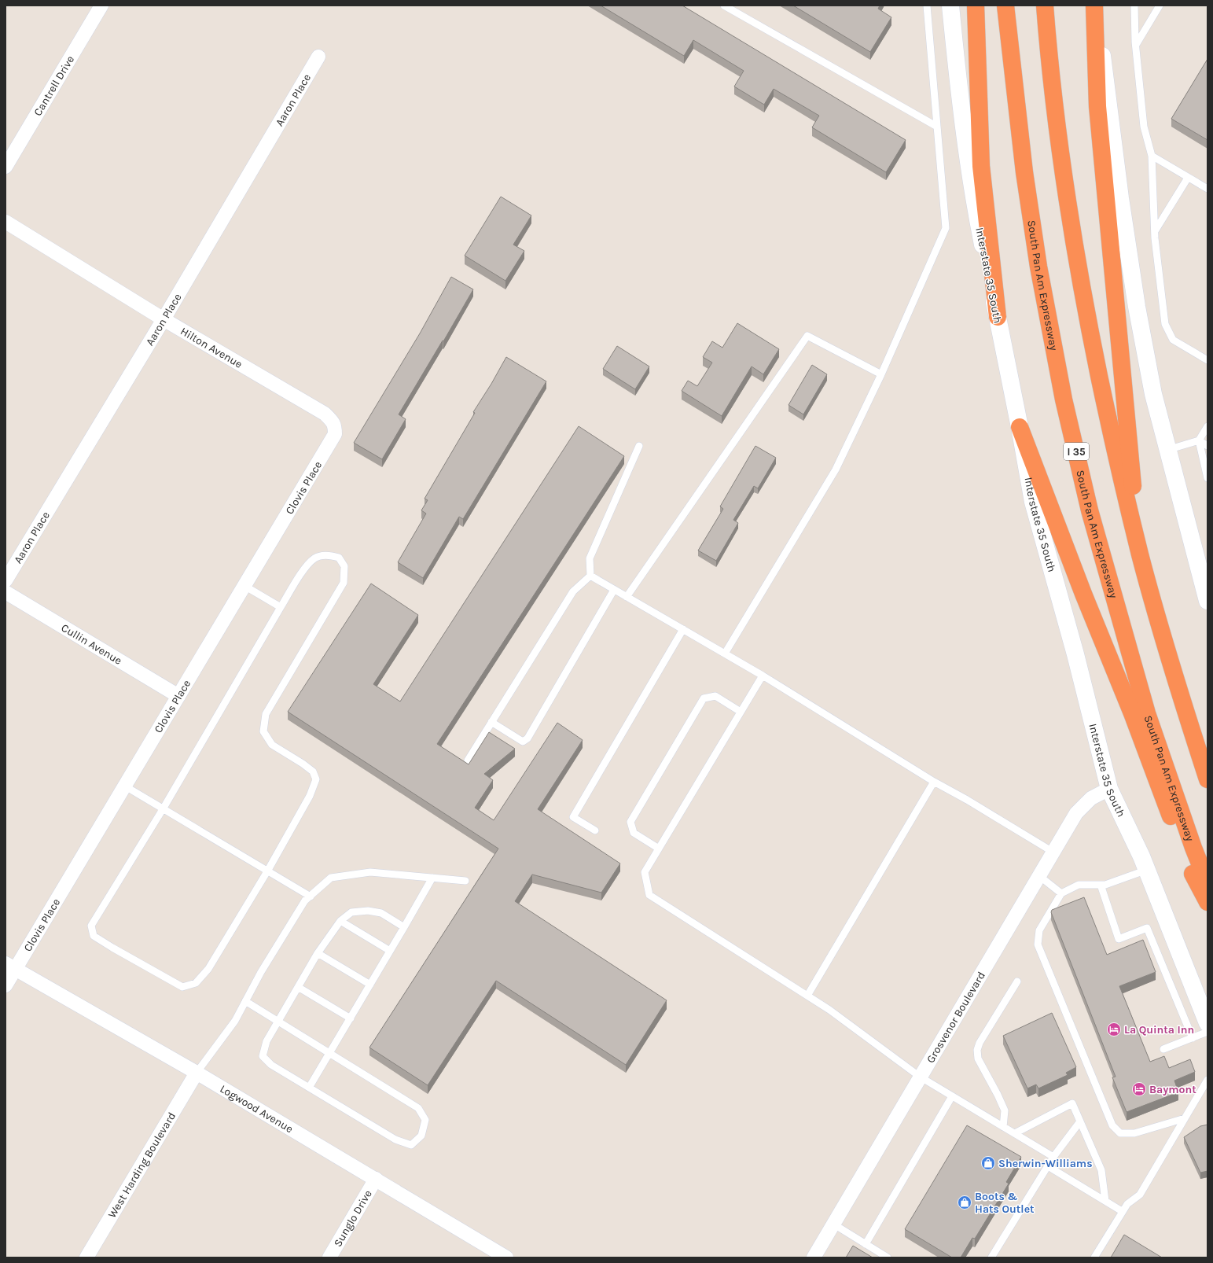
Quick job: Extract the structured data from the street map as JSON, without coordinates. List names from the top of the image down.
{
  "streets": {
    "highway": ["South Pan Am Expressway", "I 35"],
    "main road": ["Interstate 35 South"],
    "street": [
      "Cantrell Drive",
      "Aaron Place",
      "Hilton Avenue",
      "Clovis Place",
      "Cullin Avenue",
      "Grosvenor Boulevard",
      "Logwood Avenue",
      "West Harding Boulevard",
      "Sunglo Drive"
    ]
  },
  "crossings": [
    ["Aaron Place", "Hilton Avenue"],
    ["Interstate 35 South", "Grosvenor Boulevard"],
    ["Hilton Avenue", "Clovis Place"],
    ["Clovis Place", "Cullin Avenue"],
    ["Clovis Place", "Logwood Avenue"],
    ["Logwood Avenue", "West Harding Boulevard"],
    ["Logwood Avenue", "Sunglo Drive"]
  ],
  "places": {
    "hotel": ["La Quinta Inn", "Baymont"],
    "shop": ["Sherwin-Williams", "Boots & Hats Outlet"]
  }
}
